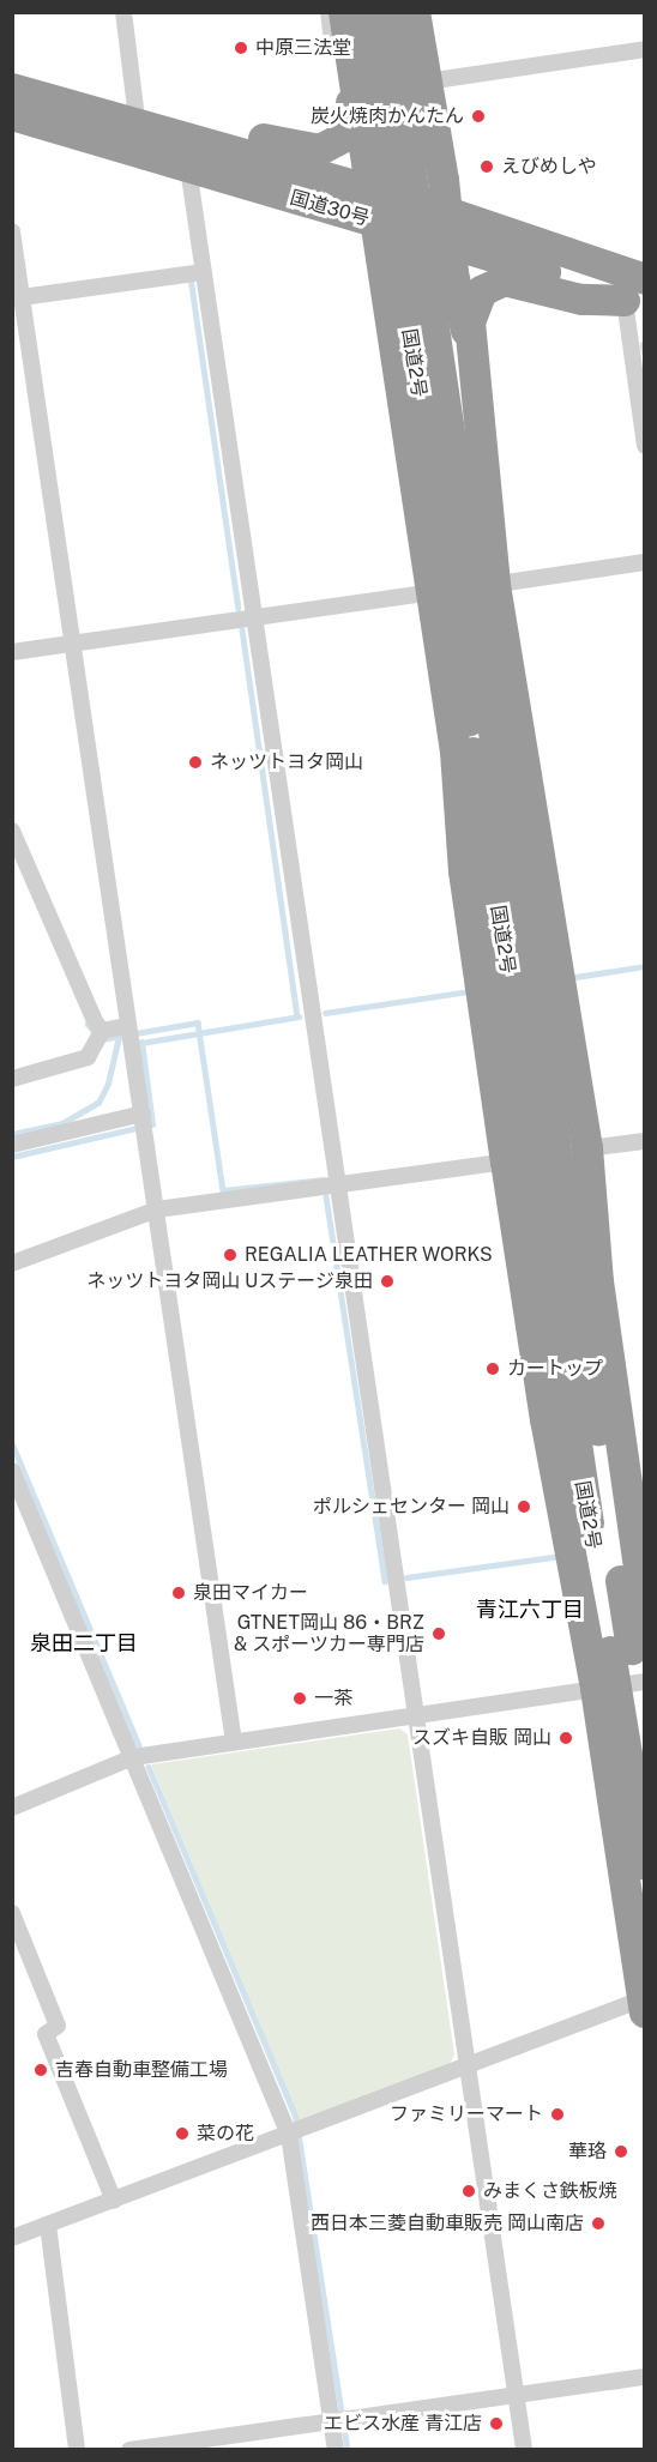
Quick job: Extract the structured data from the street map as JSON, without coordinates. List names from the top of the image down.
{
  "streets": {
    "highway": ["国道30号", "国道2号"]
  },
  "districts": ["青江六丁目", "泉田二丁目"],
  "places": [
    "中原三法堂",
    "炭火焼肉かんたん",
    "えびめしや",
    "ネッツトヨタ岡山",
    "REGALIA LEATHER WORKS",
    "ネッツトヨタ岡山 Uステージ泉田",
    "カートップ",
    "ポルシェセンター 岡山",
    "泉田マイカー",
    "GTNET岡山 86・BRZ & スポーツカー専門店",
    "一茶",
    "スズキ自販 岡山",
    "吉春自動車整備工場",
    "ファミリーマート",
    "菜の花",
    "華珞",
    "みまくさ鉄板焼",
    "西日本三菱自動車販売 岡山南店",
    "エビス水産 青江店"
  ]
}
